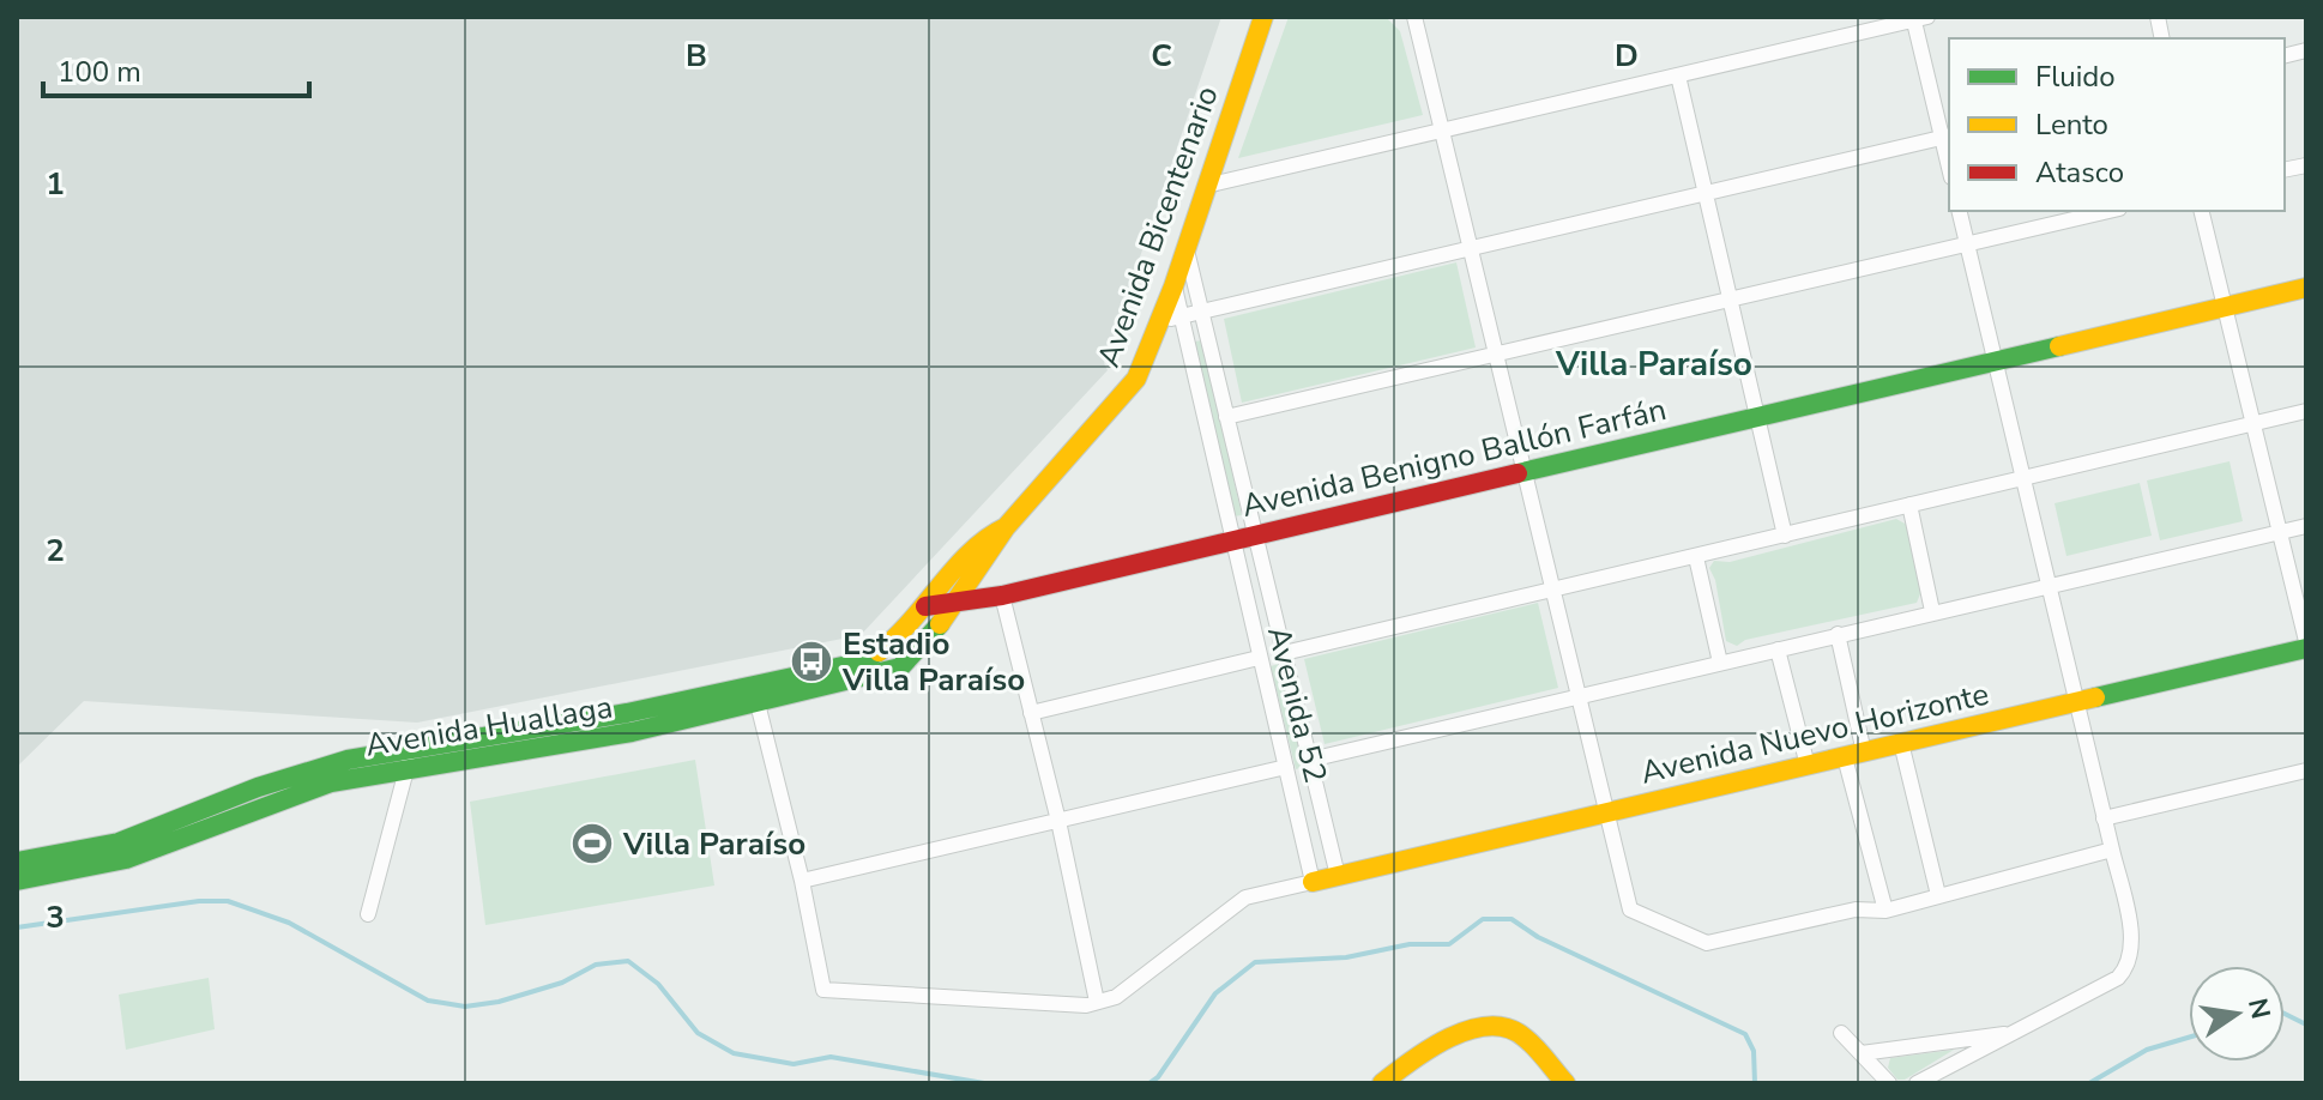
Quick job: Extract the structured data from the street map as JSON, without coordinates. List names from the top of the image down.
{
  "streets": {
    "street": [
      "Avenida Bicentenario",
      "Avenida Benigno Ballón Farfán",
      "Avenida 52",
      "Avenida Huallaga",
      "Avenida Nuevo Horizonte"
    ]
  },
  "crossings": [
    ["Avenida Bicentenario", "Avenida Benigno Ballón Farfán"],
    ["Avenida Bicentenario", "Avenida 52"],
    ["Avenida Bicentenario", "Avenida Huallaga"],
    ["Avenida Benigno Ballón Farfán", "Avenida 52"],
    ["Avenida Benigno Ballón Farfán", "Avenida Huallaga"],
    ["Avenida 52", "Avenida Nuevo Horizonte"]
  ],
  "districts": ["Villa Paraíso"],
  "places": {
    "bus stop": ["Estadio Villa Paraíso"],
    "sports": ["Villa Paraíso"]
  },
  "legend": ["Fluido", "Lento", "Atasco"],
  "scale_bar": "100 m",
  "north": "right",
  "grid": {
    "columns": ["B", "C", "D"],
    "rows": ["1", "2", "3"]
  }
}
